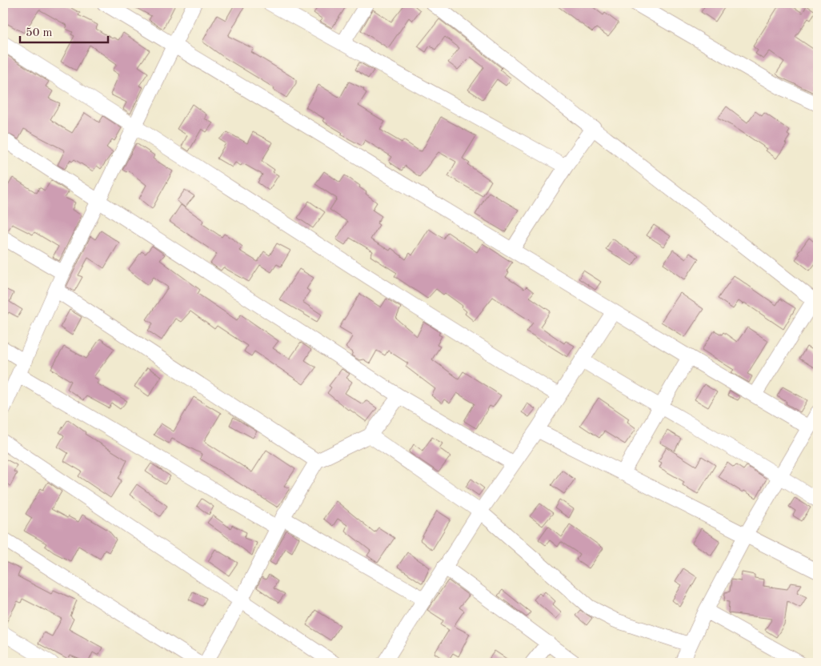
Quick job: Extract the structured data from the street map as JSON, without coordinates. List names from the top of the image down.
{
  "scale_bar": "50 m"
}
